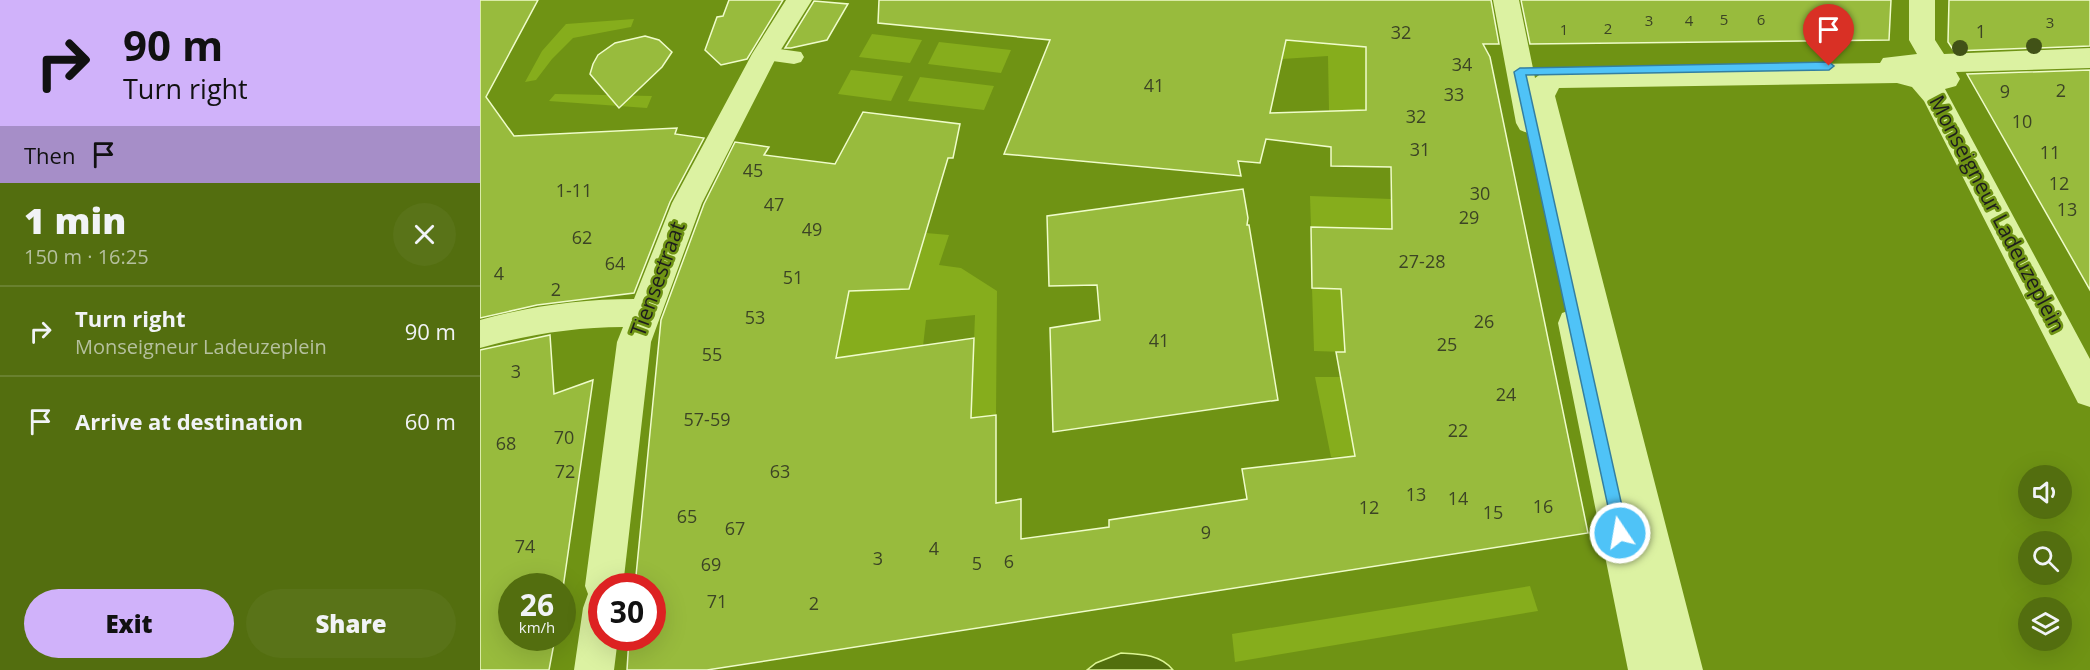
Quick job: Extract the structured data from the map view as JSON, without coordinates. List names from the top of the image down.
{
  "streets": {
    "street": ["Monseigneur Ladeuzeplein", "Tiensestraat"]
  },
  "house_numbers": [
    "5",
    "6",
    "3",
    "4",
    "3",
    "2",
    "1",
    "1",
    "32",
    "34",
    "41",
    "2",
    "9",
    "33",
    "32",
    "10",
    "31",
    "11",
    "45",
    "12",
    "1-11",
    "30",
    "47",
    "13",
    "29",
    "49",
    "62",
    "27-28",
    "64",
    "4",
    "51",
    "2",
    "53",
    "26",
    "41",
    "25",
    "55",
    "3",
    "24",
    "57-59",
    "22",
    "70",
    "68",
    "72",
    "63",
    "13",
    "14",
    "16",
    "12",
    "15",
    "65",
    "67",
    "9",
    "74",
    "4",
    "3",
    "6",
    "5",
    "69",
    "71",
    "2"
  ],
  "page": {
    "turn": ["90 m", "Turn right"],
    "then": "Then",
    "heading": ["1 min", "150 m · 16:25"],
    "list": [
      {
        "name": "Turn right",
        "note": "Monseigneur Ladeuzeplein",
        "value": "90 m"
      },
      {
        "name": "Arrive at destination",
        "value": "60 m"
      }
    ],
    "speed": "26 km/h",
    "limit": "30",
    "buttons": ["Exit", "Share"]
  }
}
